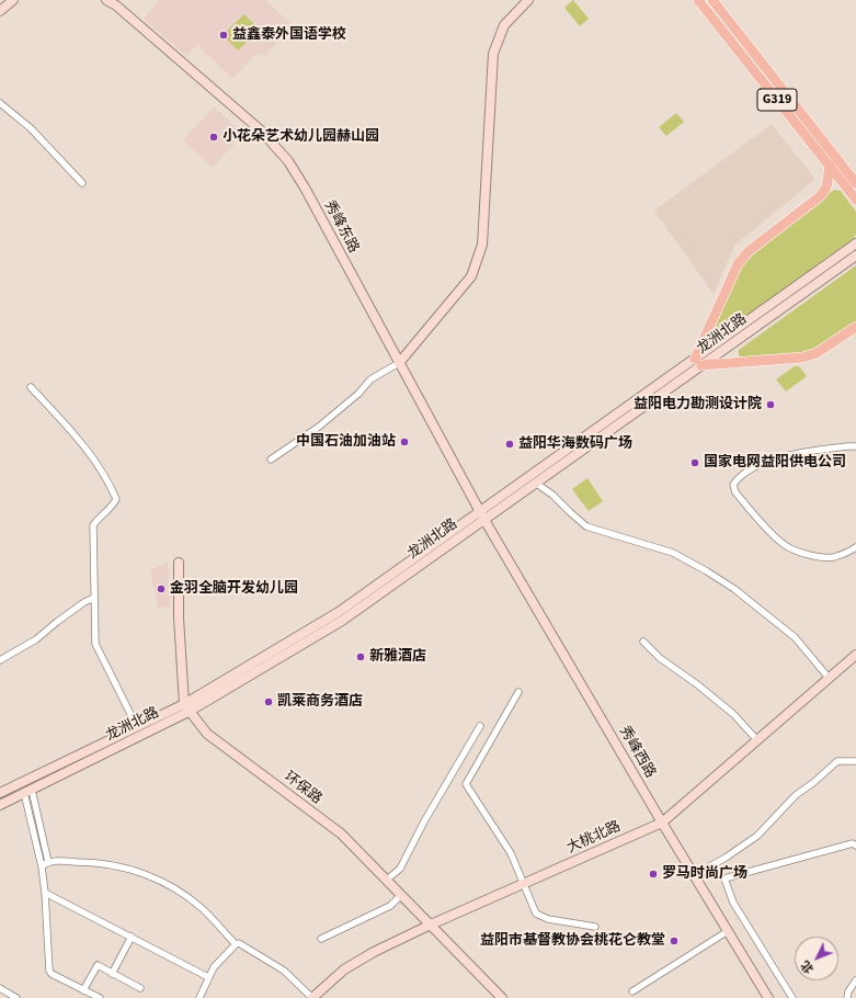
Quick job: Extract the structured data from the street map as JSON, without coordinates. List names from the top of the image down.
{
  "streets": {
    "main road": ["G319"],
    "street": [
      "秀峰东路",
      "龙洲北路",
      "秀峰西路",
      "环保路",
      "大桃北路"
    ]
  },
  "crossings": [
    ["秀峰东路", "龙洲北路"],
    ["秀峰东路", "秀峰西路"],
    ["龙洲北路", "秀峰西路"],
    ["龙洲北路", "环保路"],
    ["秀峰西路", "大桃北路"],
    ["环保路", "大桃北路"]
  ],
  "places": [
    "益鑫泰外国语学校",
    "小花朵艺术幼儿园赫山园",
    "益阳电力勘测设计院",
    "中国石油加油站",
    "益阳华海数码广场",
    "国家电网益阳供电公司",
    "金羽全脑开发幼儿园",
    "新雅酒店",
    "凯莱商务酒店",
    "罗马时尚广场",
    "益阳市基督教协会桃花仑教堂"
  ],
  "north": "bottom left"
}
